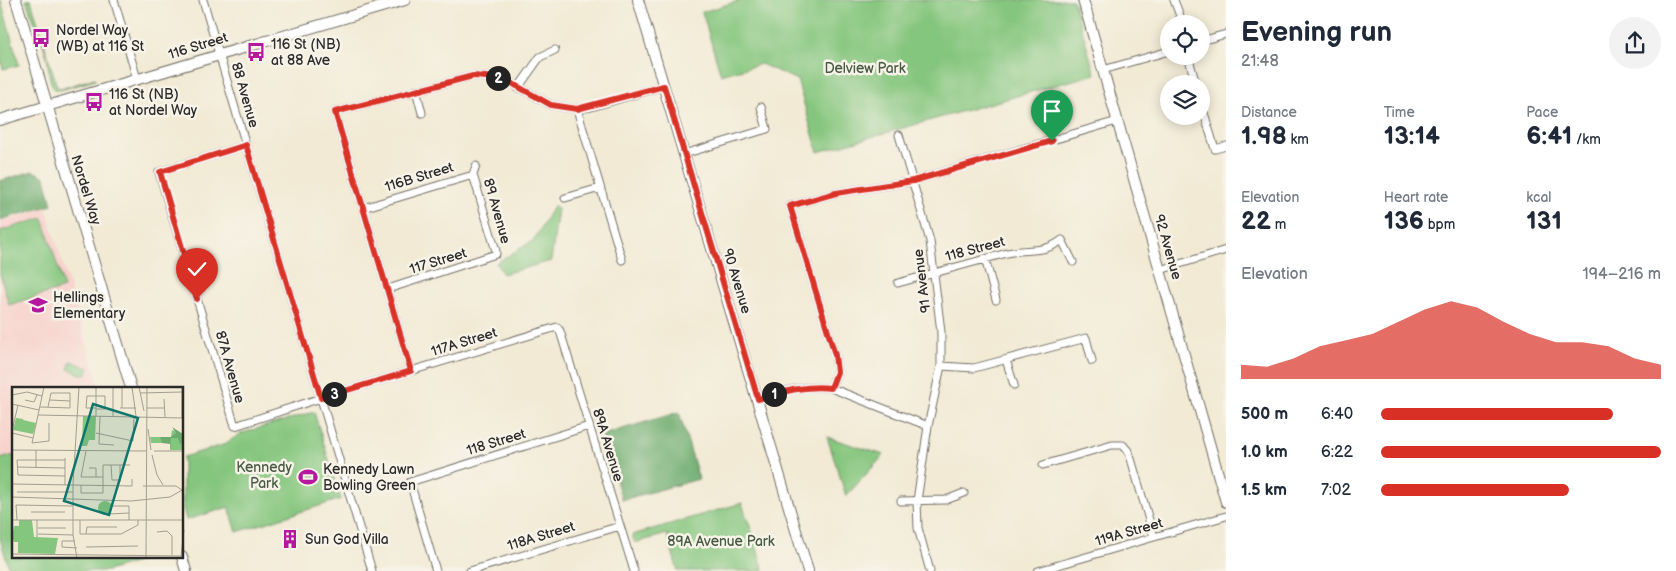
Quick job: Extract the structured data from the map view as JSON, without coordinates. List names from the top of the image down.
{
  "streets": {
    "street": [
      "116 Street",
      "88 Avenue",
      "116B Street",
      "Nordel Way",
      "89 Avenue",
      "92 Avenue",
      "118 Street",
      "117 Street",
      "90 Avenue",
      "91 Avenue",
      "117A Street",
      "87A Avenue",
      "89A Avenue",
      "119A Street",
      "118A Street"
    ]
  },
  "crossings": [
    ["116 Street", "88 Avenue"],
    ["116 Street", "Nordel Way"],
    ["88 Avenue", "117A Street"],
    ["88 Avenue", "87A Avenue"],
    ["116B Street", "89 Avenue"],
    ["89 Avenue", "117 Street"],
    ["118 Street", "91 Avenue"],
    ["118 Street", "89A Avenue"],
    ["117A Street", "87A Avenue"],
    ["117A Street", "89A Avenue"],
    ["89A Avenue", "118A Street"]
  ],
  "parks": ["Delview Park", "Kennedy Park", "89A Avenue Park"],
  "places": {
    "bus stop": ["Nordel Way (WB) at 116 St", "116 St (NB) at 88 Ave", "116 St (NB) at Nordel Way"],
    "school or university": ["Hellings Elementary"],
    "sports": ["Kennedy Lawn Bowling Green"],
    "building": ["Sun God Villa"]
  },
  "page": {
    "heading": ["Evening run", "21:48"],
    "pins": ["2", "1", "3"],
    "stats": [
      ["Distance", "1.98 km"],
      ["Time", "13:14"],
      ["Pace", "6:41 /km"],
      ["Elevation", "22 m"],
      ["Heart rate", "136 bpm"],
      ["kcal", "131"]
    ],
    "chart": ["Elevation", "194–216 m"],
    "list": [
      {
        "name": "500 m",
        "note": "6:40"
      },
      {
        "name": "1.0 km",
        "note": "6:22"
      },
      {
        "name": "1.5 km",
        "note": "7:02"
      }
    ]
  }
}
